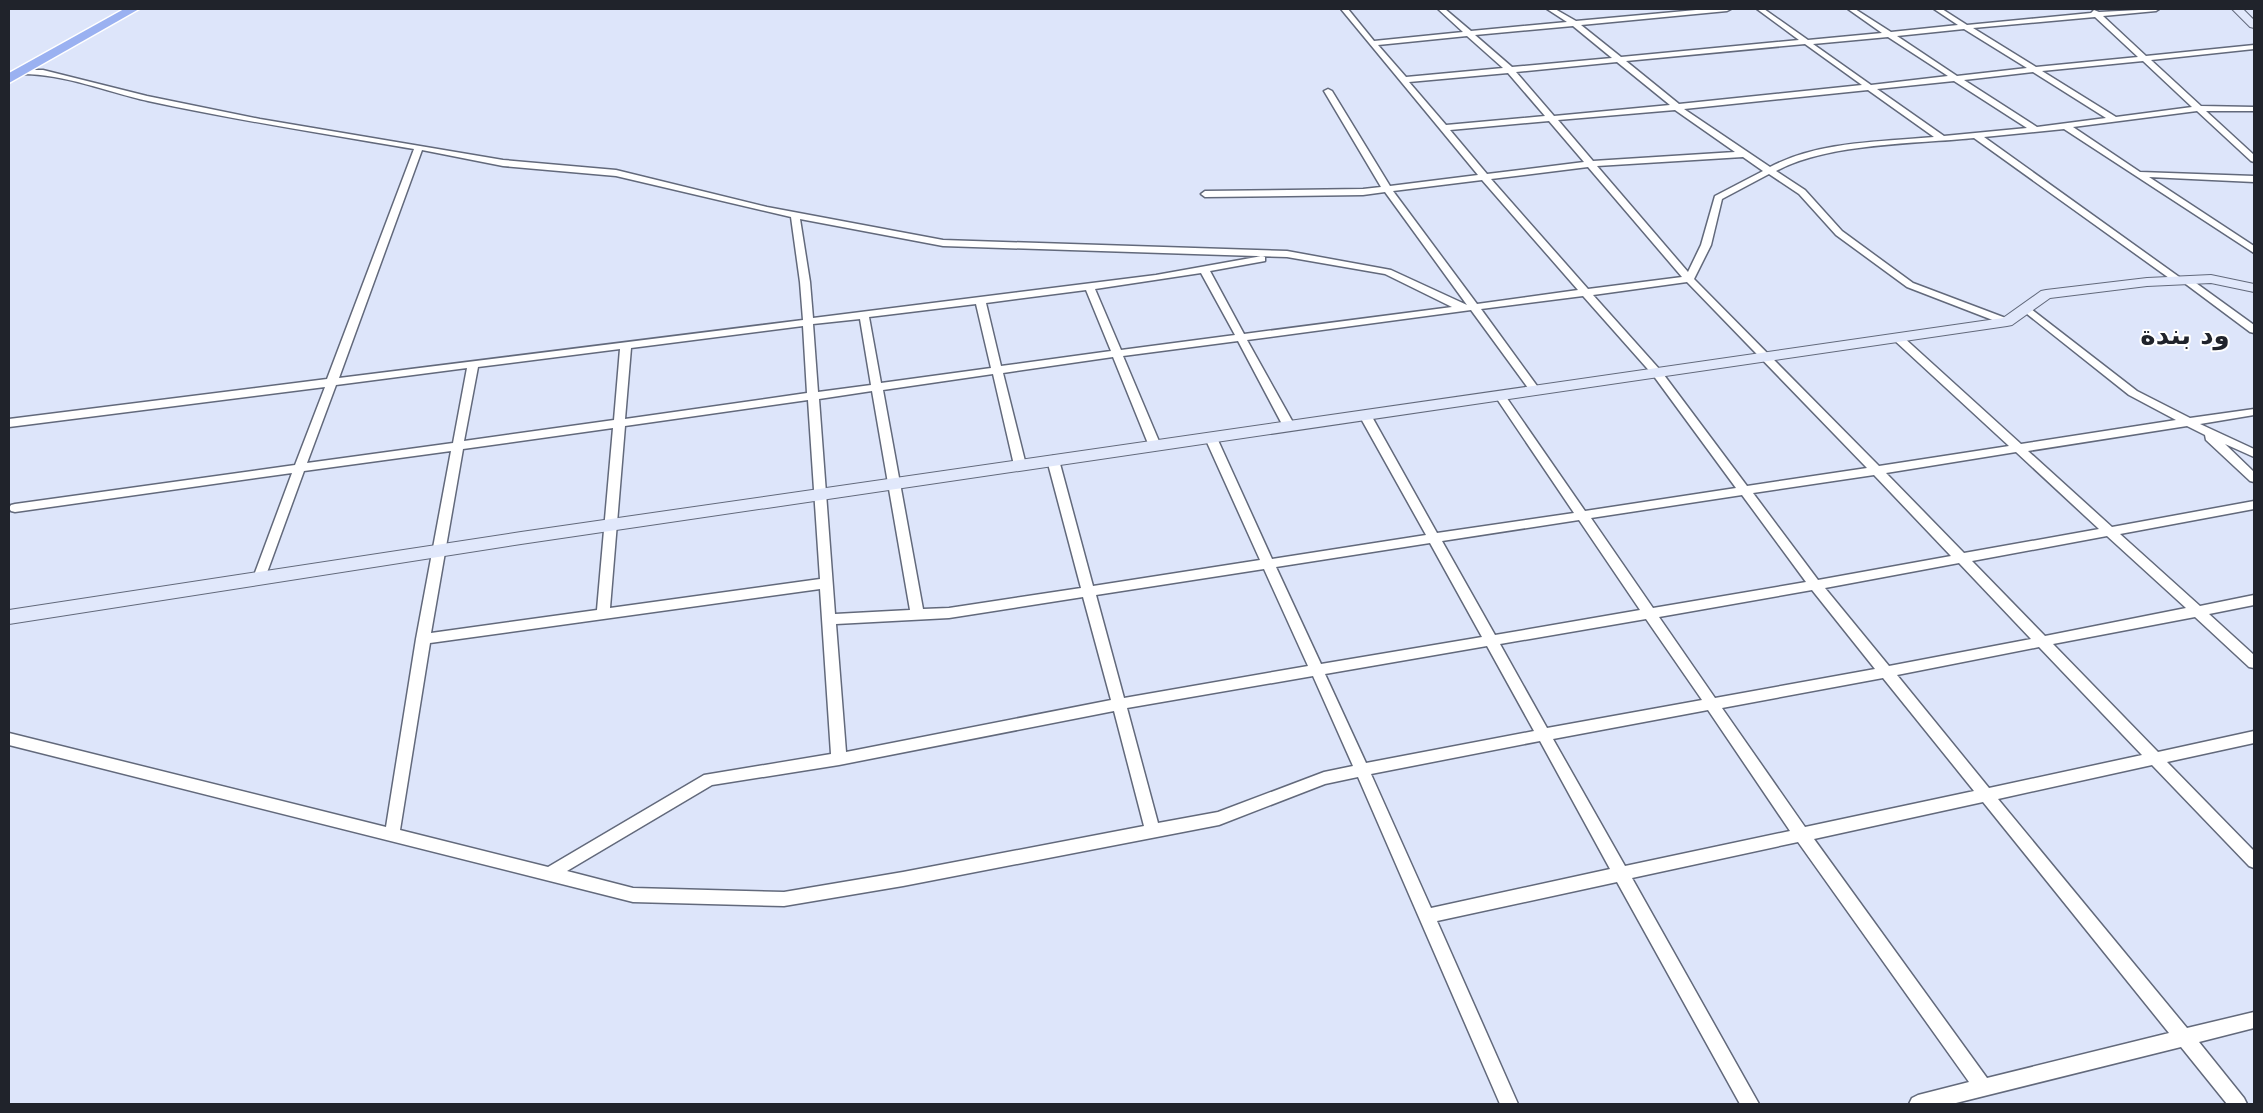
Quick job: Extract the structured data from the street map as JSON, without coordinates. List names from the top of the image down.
{
  "districts": ["ود بندة"]
}
